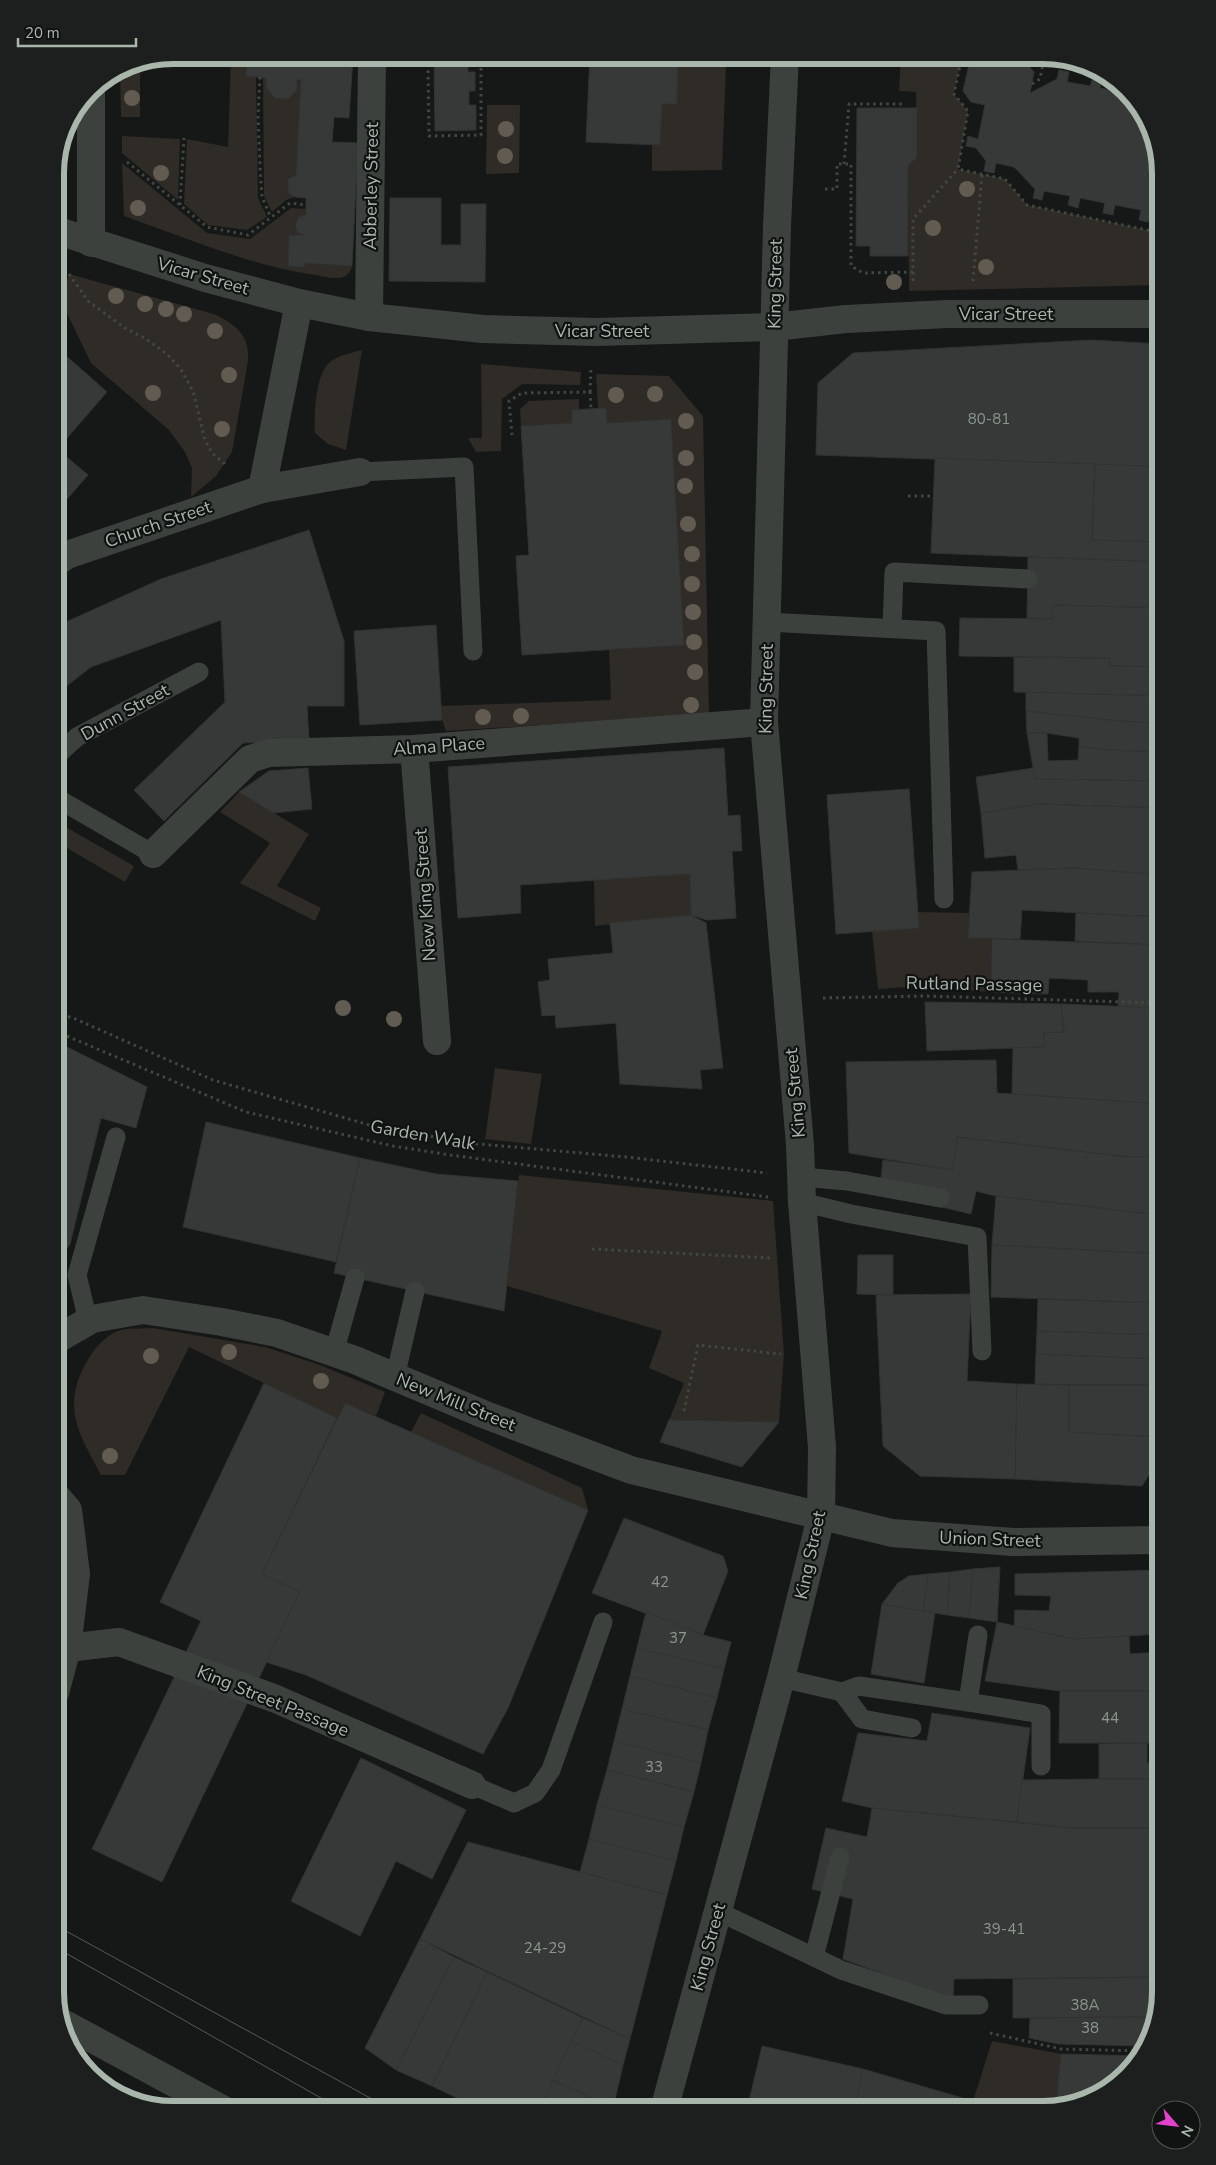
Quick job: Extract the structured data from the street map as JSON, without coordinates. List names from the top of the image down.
{
  "streets": {
    "street": [
      "Abberley Street",
      "Vicar Street",
      "King Street",
      "Church Street",
      "Alma Place",
      "New King Street",
      "New Mill Street",
      "Union Street",
      "King Street Passage"
    ],
    "lane": ["Dunn Street"],
    "path": ["Rutland Passage", "Garden Walk"]
  },
  "crossings": [
    ["Abberley Street", "Vicar Street"],
    ["Vicar Street", "King Street"],
    ["King Street", "Alma Place"],
    ["King Street", "Rutland Passage"],
    ["King Street", "Garden Walk"],
    ["King Street", "New Mill Street"],
    ["King Street", "Union Street"],
    ["Alma Place", "New King Street"],
    ["New Mill Street", "Union Street"]
  ],
  "house_numbers": [
    "80-81",
    "42",
    "37",
    "44",
    "33",
    "39-41",
    "24-29",
    "38A",
    "38"
  ],
  "scale_bar": "20 m",
  "north": "bottom right"
}
